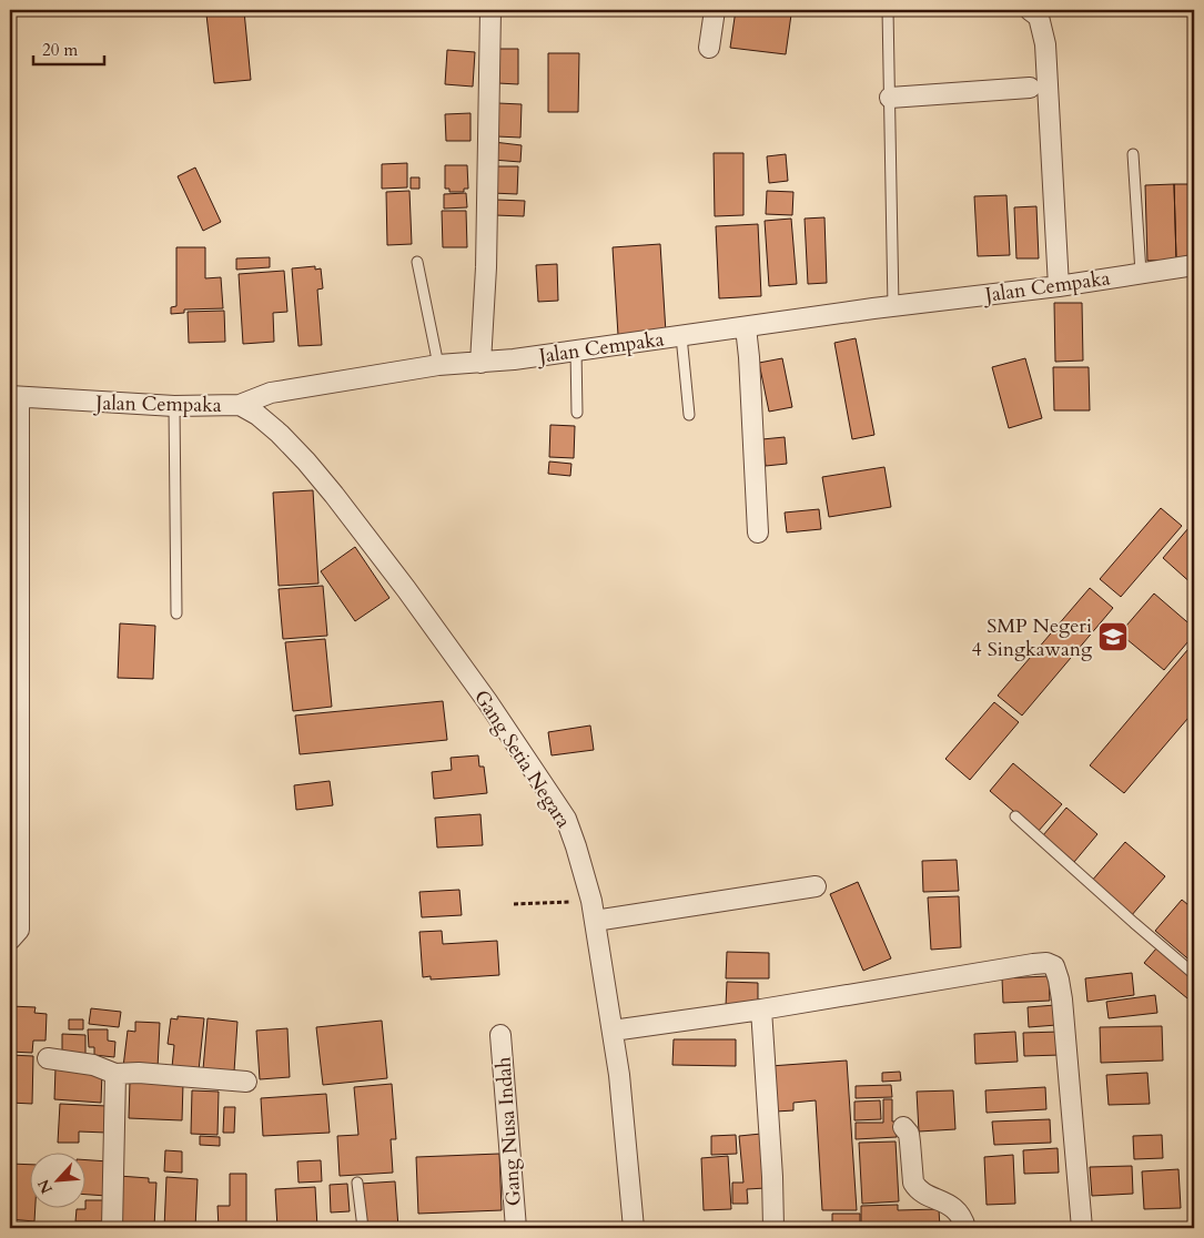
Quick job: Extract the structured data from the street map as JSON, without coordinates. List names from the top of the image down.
{
  "streets": {
    "street": ["Jalan Cempaka", "Gang Setia Negara", "Gang Nusa Indah"]
  },
  "crossings": [
    ["Jalan Cempaka", "Gang Setia Negara"]
  ],
  "places": {
    "school or university": ["SMP Negeri 4 Singkawang"]
  },
  "scale_bar": "20 m",
  "north": "bottom left"
}
